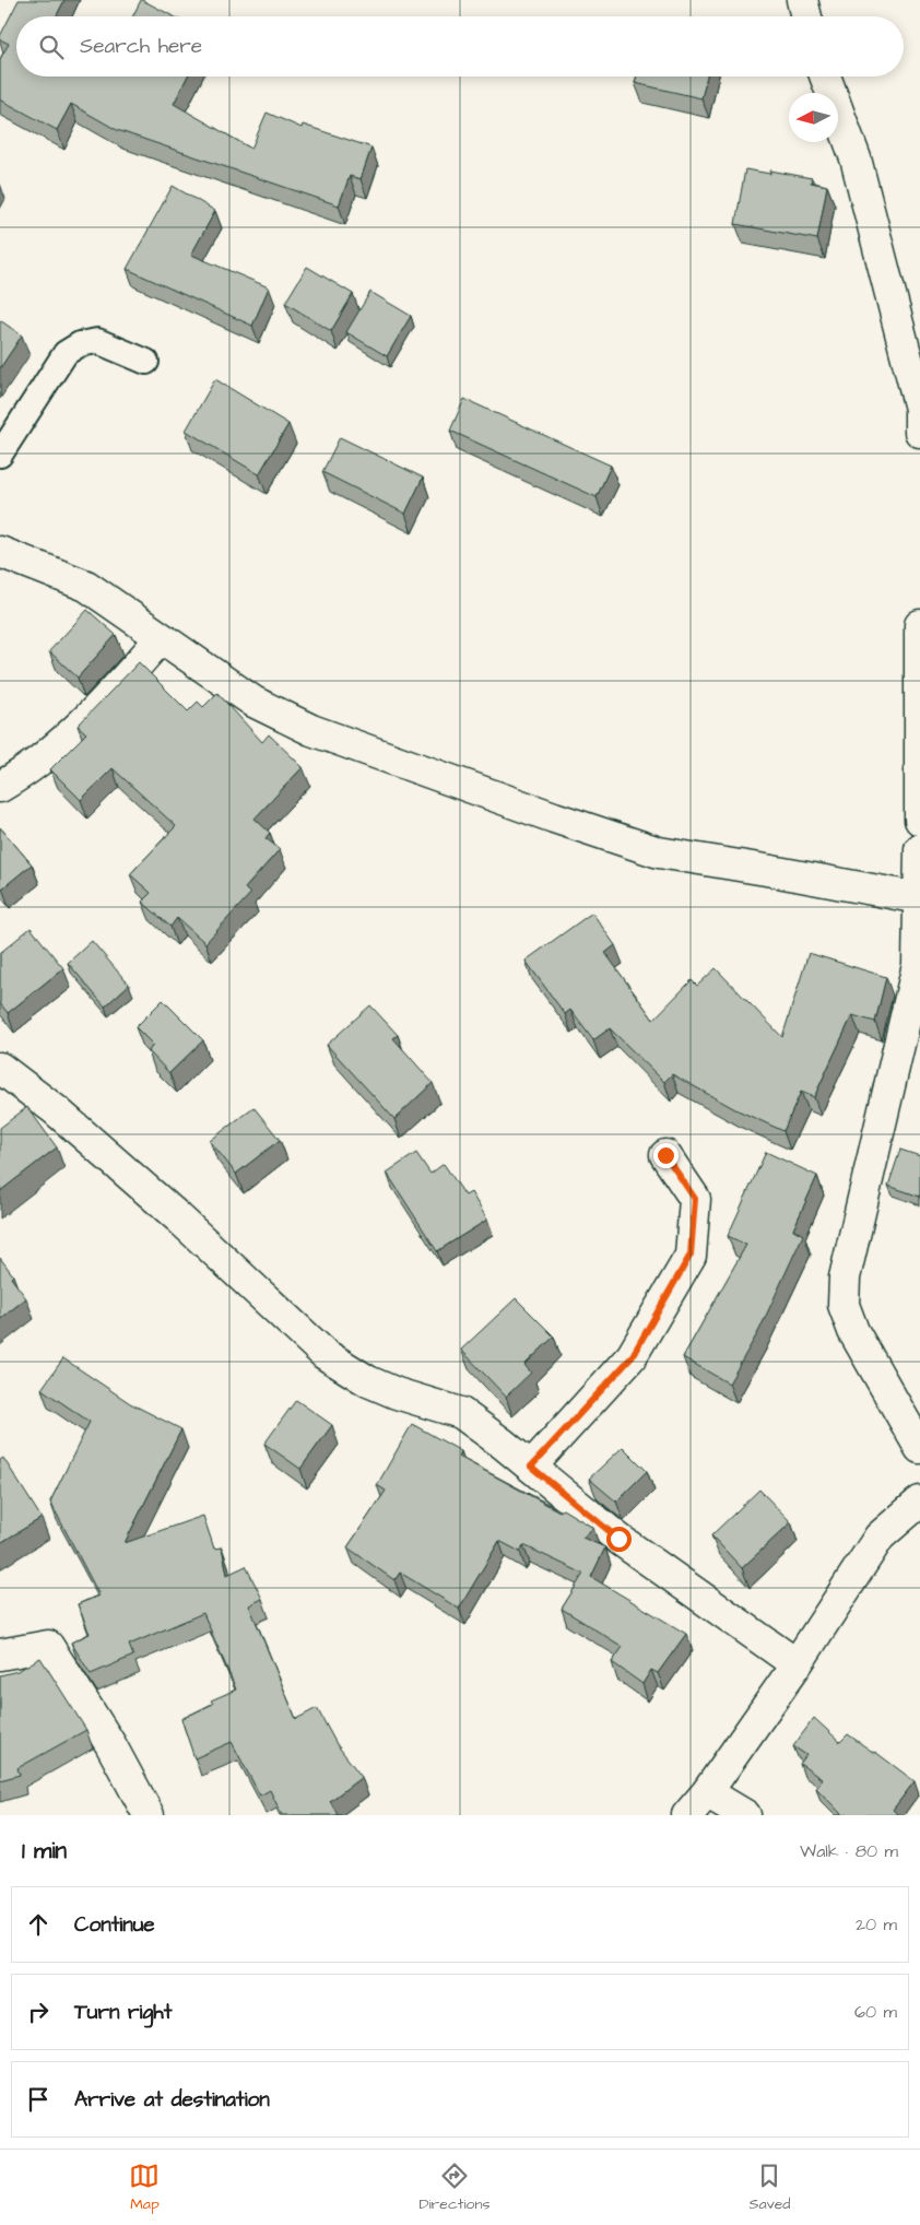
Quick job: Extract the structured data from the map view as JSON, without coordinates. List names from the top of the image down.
{
  "north": "left",
  "page": {
    "search": "Search here",
    "heading": ["1 min", "Walk · 80 m"],
    "list": [
      ["Continue", "20 m"],
      ["Turn right", "60 m"],
      "Arrive at destination"
    ],
    "nav": ["Map", "Directions", "Saved"]
  }
}
